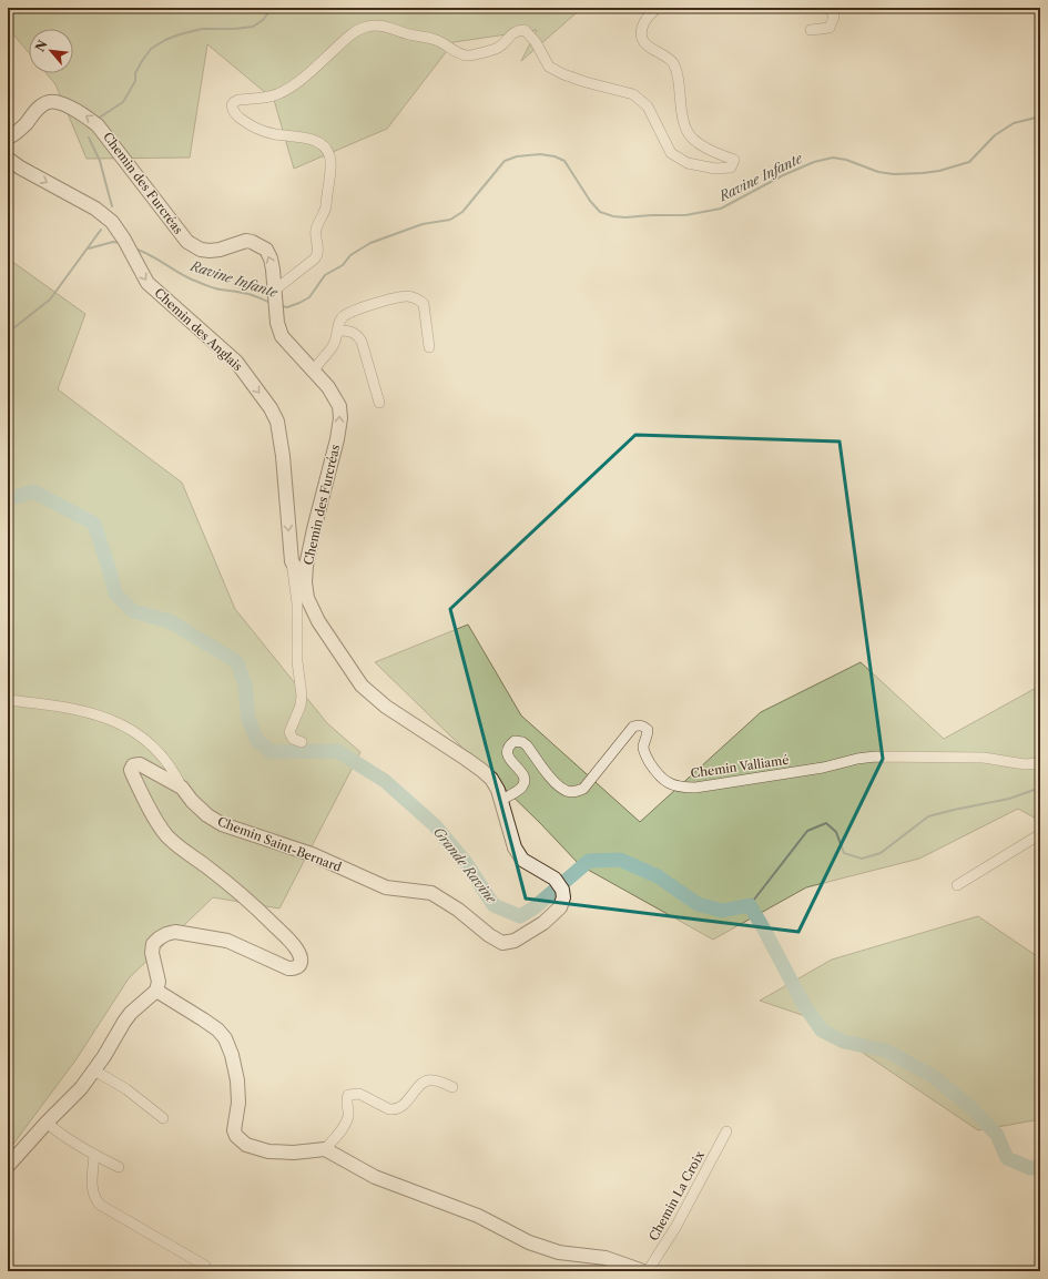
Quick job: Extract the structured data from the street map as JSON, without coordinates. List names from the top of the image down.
{
  "streets": {
    "street": [
      "Chemin des Furcréas",
      "Chemin des Anglais",
      "Chemin Valliamé",
      "Chemin Saint-Bernard",
      "Chemin La Croix"
    ]
  },
  "crossings": [
    ["Chemin des Furcréas", "Chemin des Anglais"],
    ["Chemin des Furcréas", "Chemin Valliamé"],
    ["Chemin des Furcréas", "Chemin Saint-Bernard"]
  ],
  "one_way": ["Chemin des Anglais"],
  "water": ["Ravine Infante", "Grande Ravine"],
  "north": "top left"
}
